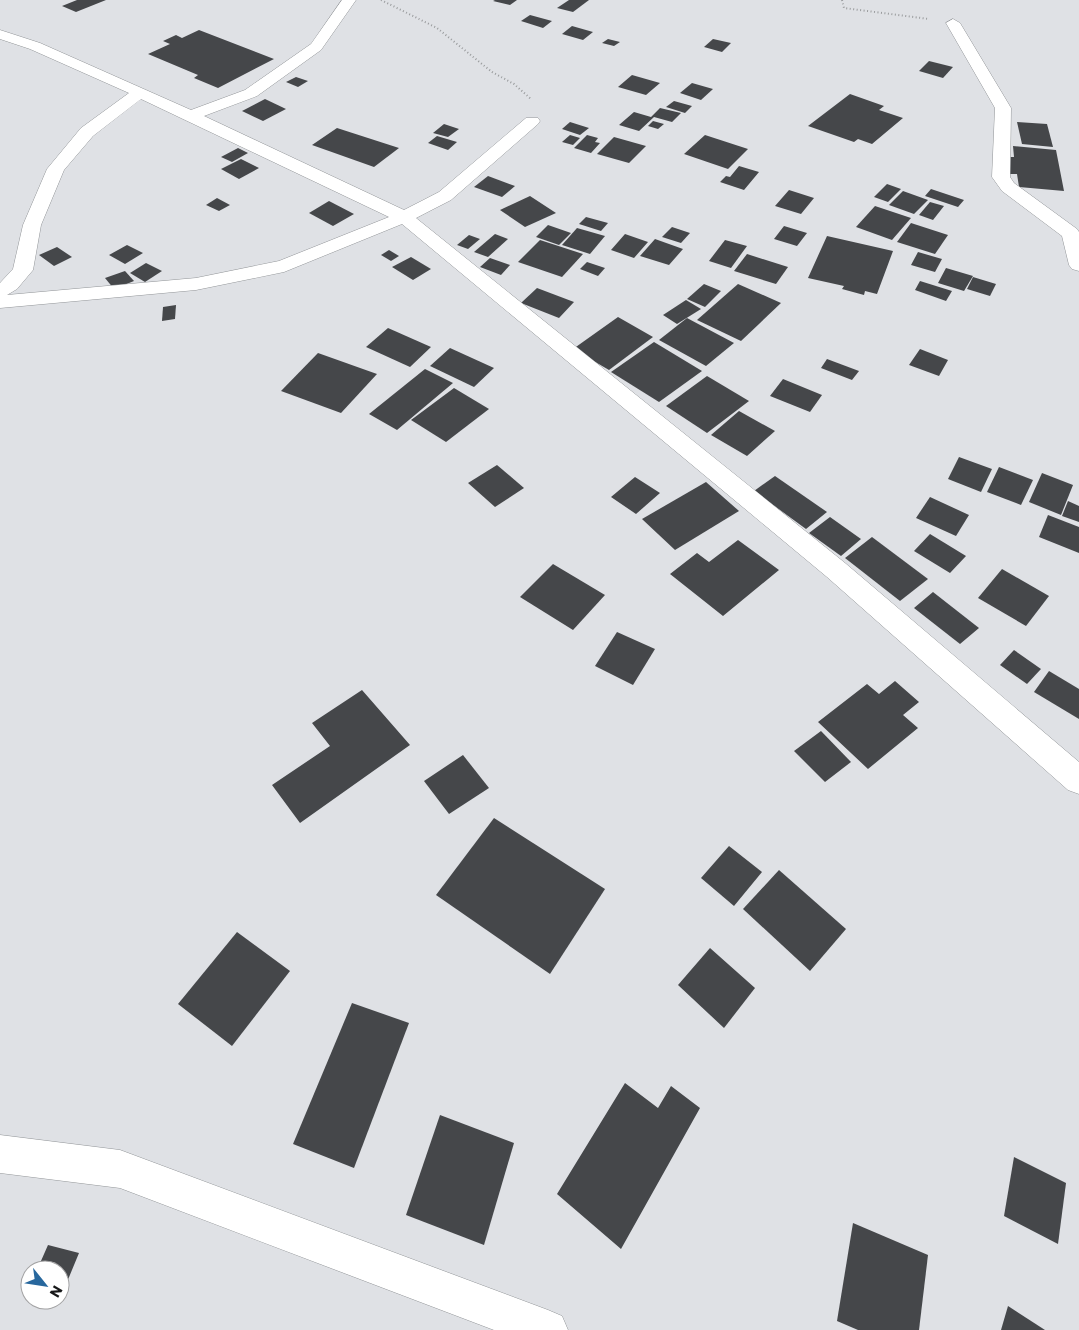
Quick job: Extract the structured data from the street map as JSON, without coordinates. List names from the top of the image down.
{
  "north": "bottom right"
}
